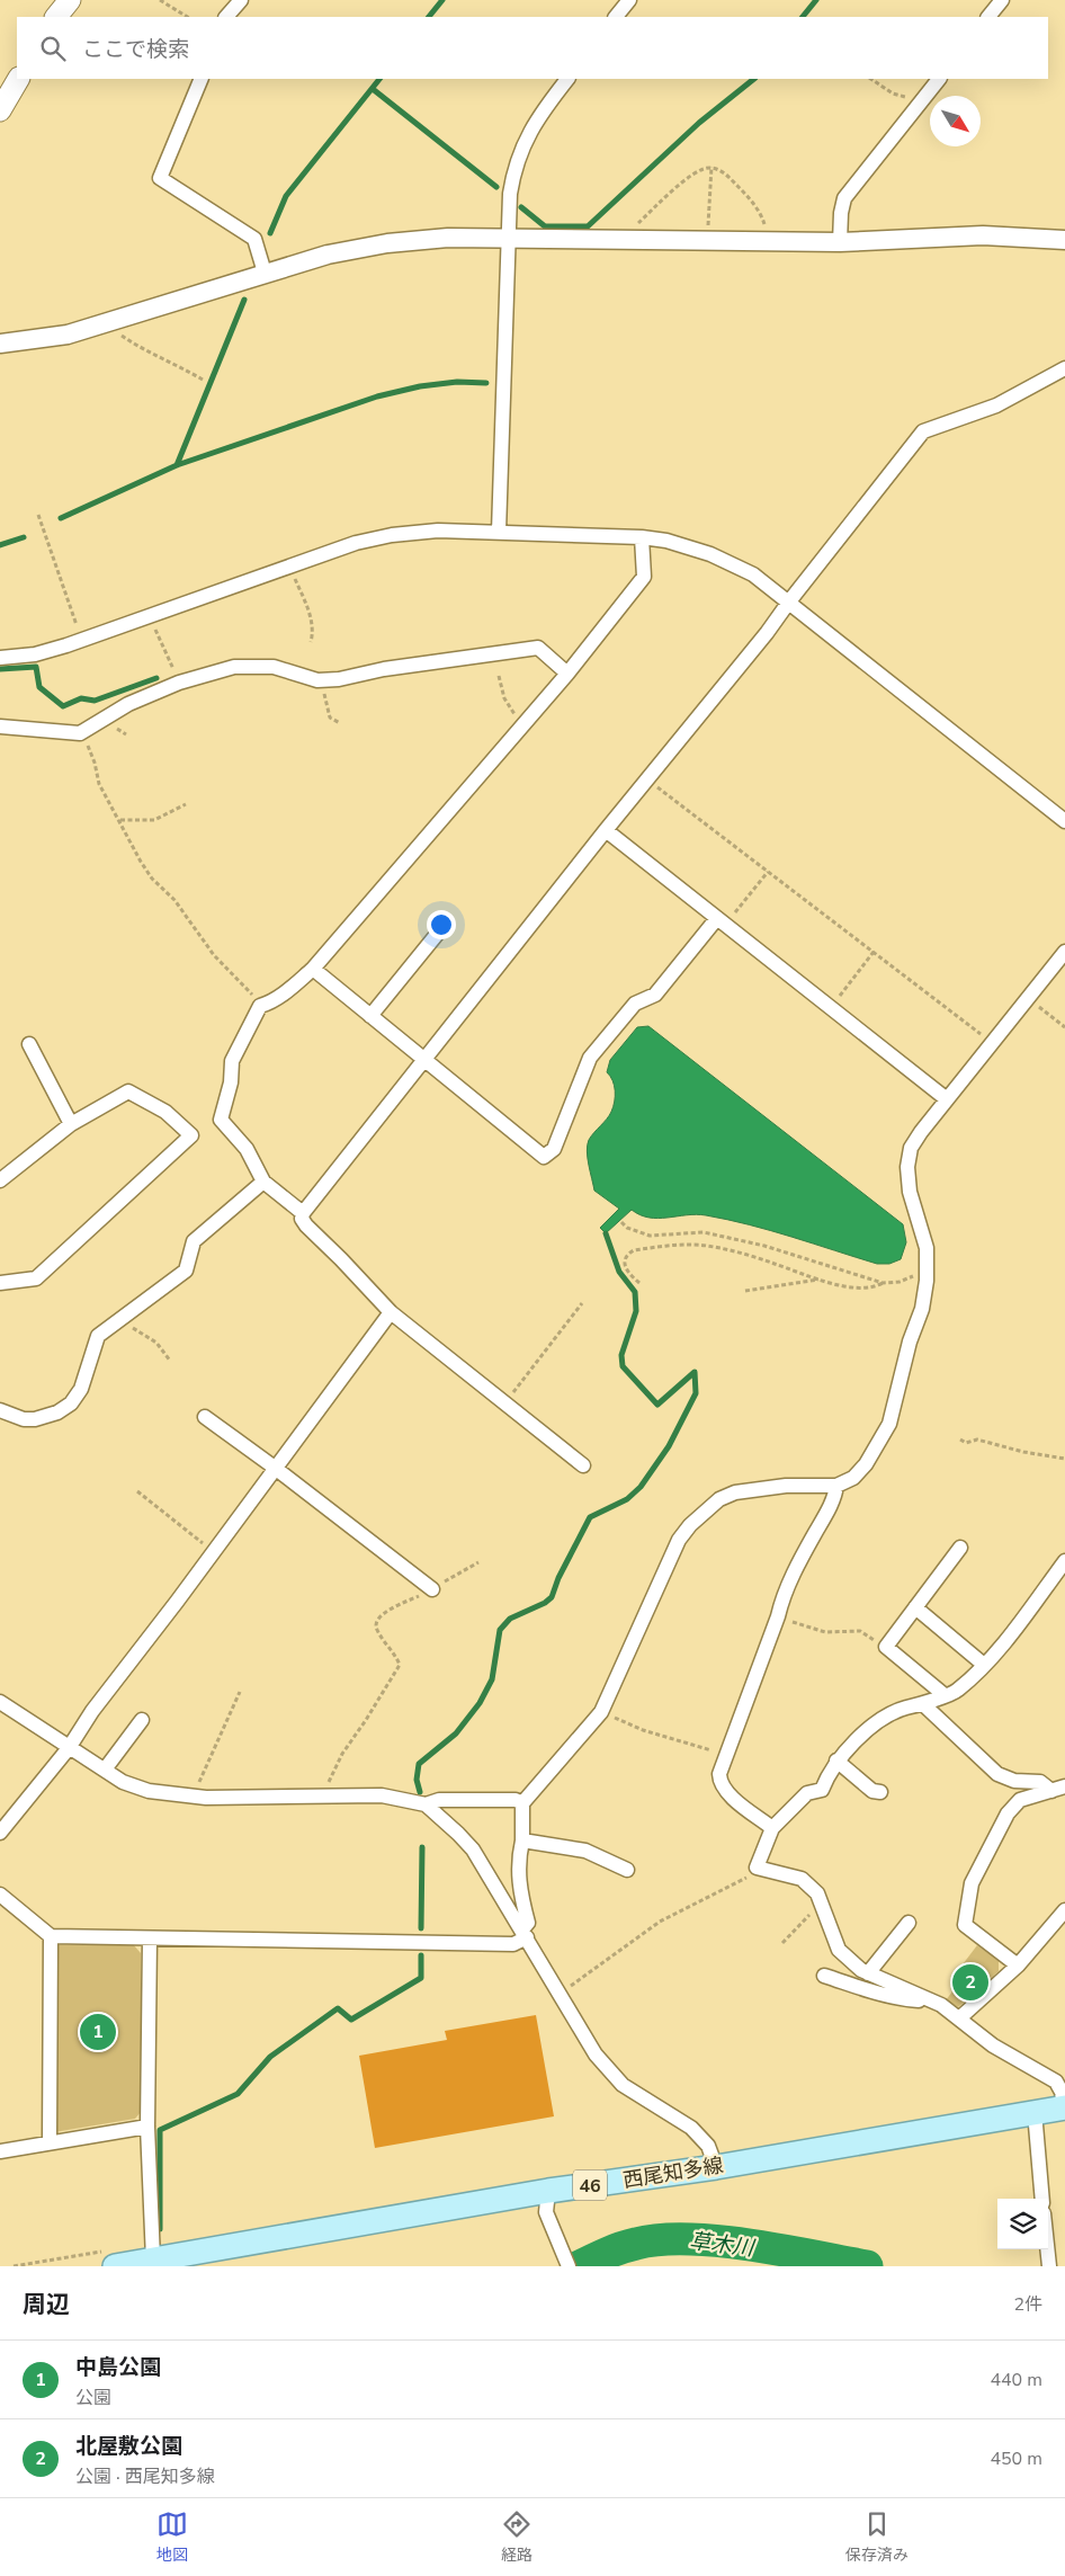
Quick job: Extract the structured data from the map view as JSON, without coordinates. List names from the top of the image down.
{
  "streets": {
    "main road": ["西尾知多線", "46"]
  },
  "water": ["草木川"],
  "north": "bottom right",
  "page": {
    "search": "ここで検索",
    "pins": ["2", "1"],
    "heading": ["周辺", "2件"],
    "list": [
      {
        "mark": "1",
        "name": "中島公園",
        "note": "公園",
        "value": "440 m"
      },
      {
        "mark": "2",
        "name": "北屋敷公園",
        "note": "公園 · 西尾知多線",
        "value": "450 m"
      }
    ],
    "nav": ["地図", "経路", "保存済み"]
  }
}
